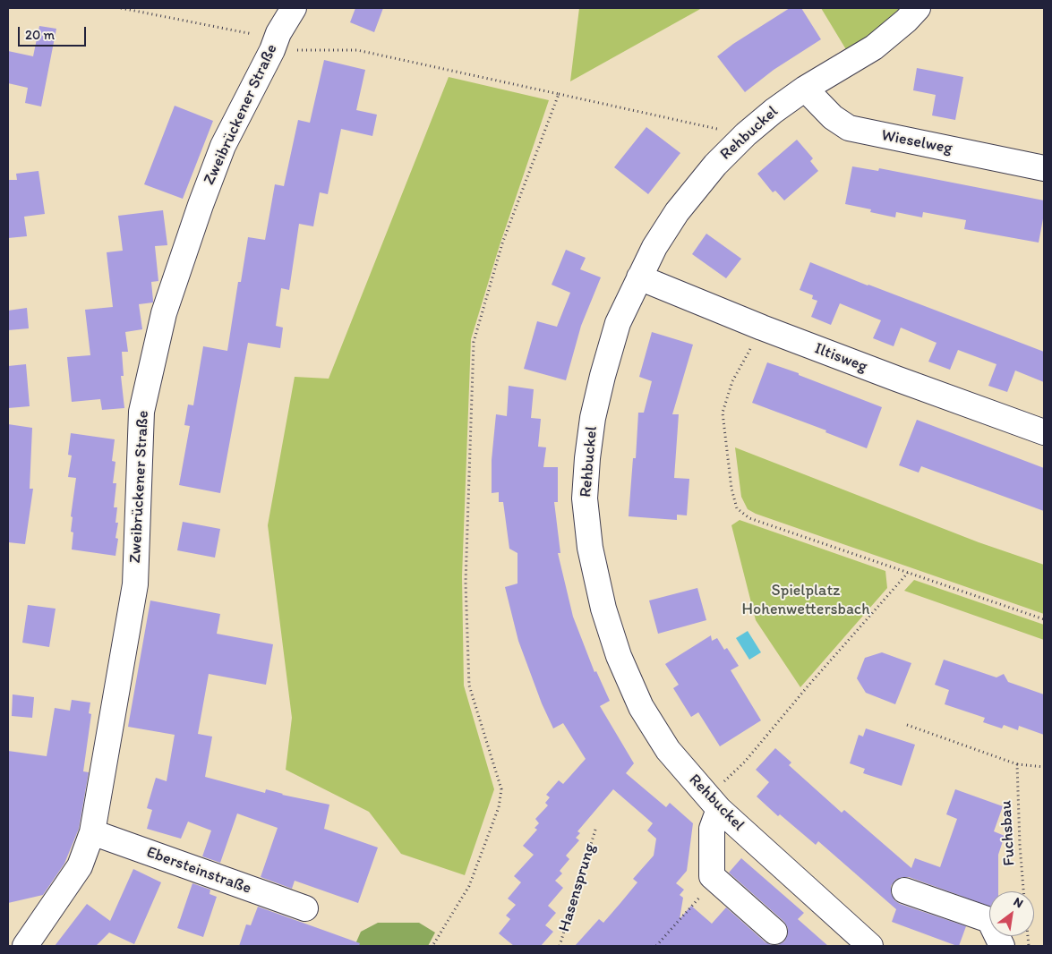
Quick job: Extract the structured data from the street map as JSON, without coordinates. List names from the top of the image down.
{
  "streets": {
    "street": [
      "Zweibrückener Straße",
      "Rehbuckel",
      "Wieselweg",
      "Iltisweg",
      "Ebersteinstraße"
    ],
    "path": ["Fuchsbau", "Hasensprung"]
  },
  "crossings": [
    ["Zweibrückener Straße", "Ebersteinstraße"],
    ["Rehbuckel", "Wieselweg"],
    ["Rehbuckel", "Iltisweg"]
  ],
  "parks": ["Spielplatz Hohenwettersbach"],
  "scale_bar": "20 m",
  "north": "top right"
}
